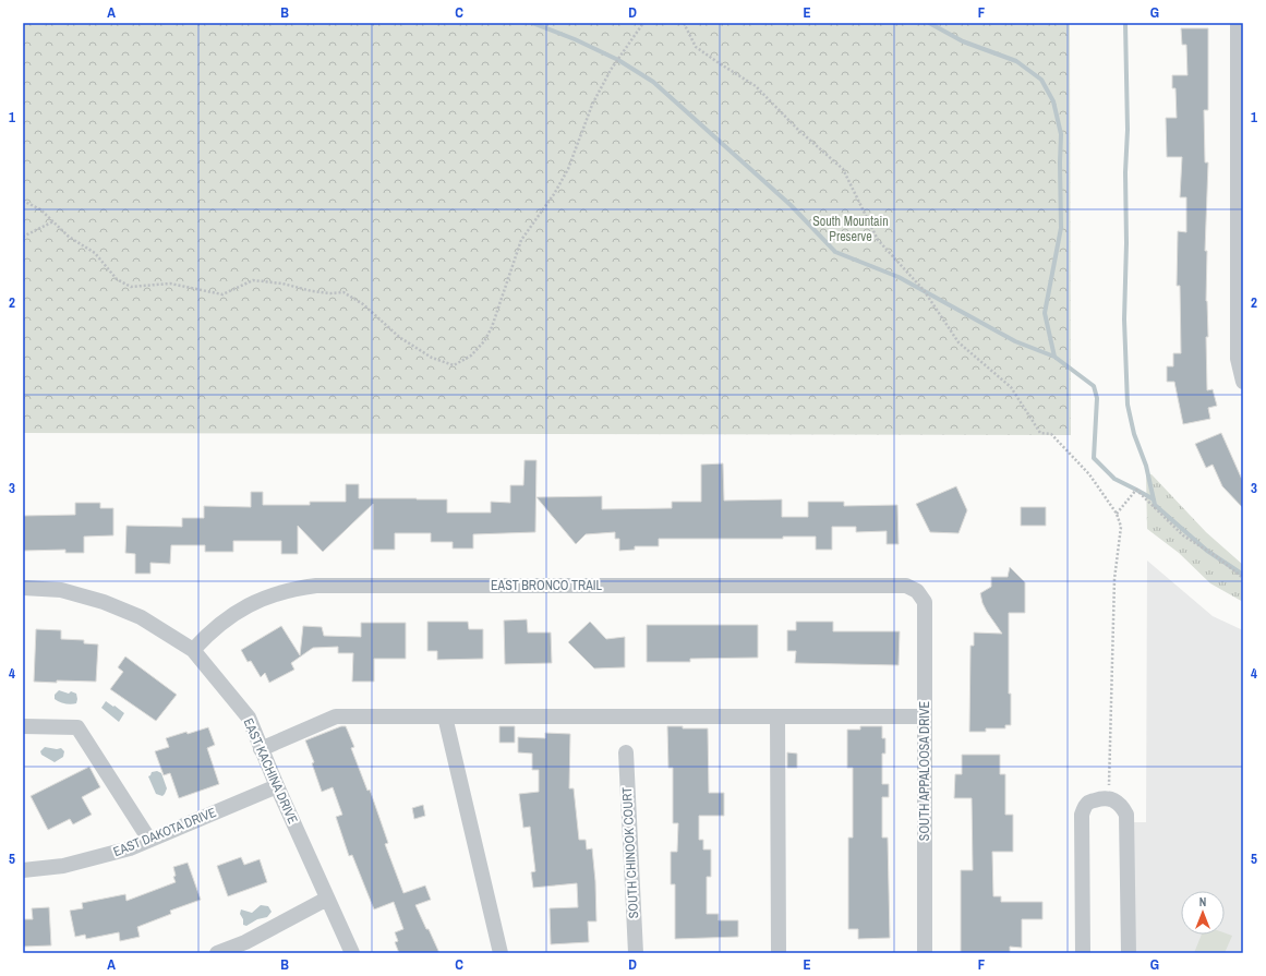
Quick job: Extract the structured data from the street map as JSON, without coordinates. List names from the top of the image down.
{
  "streets": {
    "street": [
      "EAST BRONCO TRAIL",
      "EAST KACHINA DRIVE",
      "SOUTH APPALOOSA DRIVE",
      "EAST DAKOTA DRIVE",
      "SOUTH CHINOOK COURT"
    ]
  },
  "crossings": [
    ["EAST BRONCO TRAIL", "EAST KACHINA DRIVE"],
    ["EAST BRONCO TRAIL", "SOUTH APPALOOSA DRIVE"],
    ["EAST KACHINA DRIVE", "EAST DAKOTA DRIVE"]
  ],
  "parks": ["South Mountain Preserve"],
  "north": "top",
  "grid": {
    "columns": [
      "A",
      "B",
      "C",
      "D",
      "E",
      "F",
      "G"
    ],
    "rows": [
      "1",
      "2",
      "3",
      "4",
      "5"
    ]
  }
}
